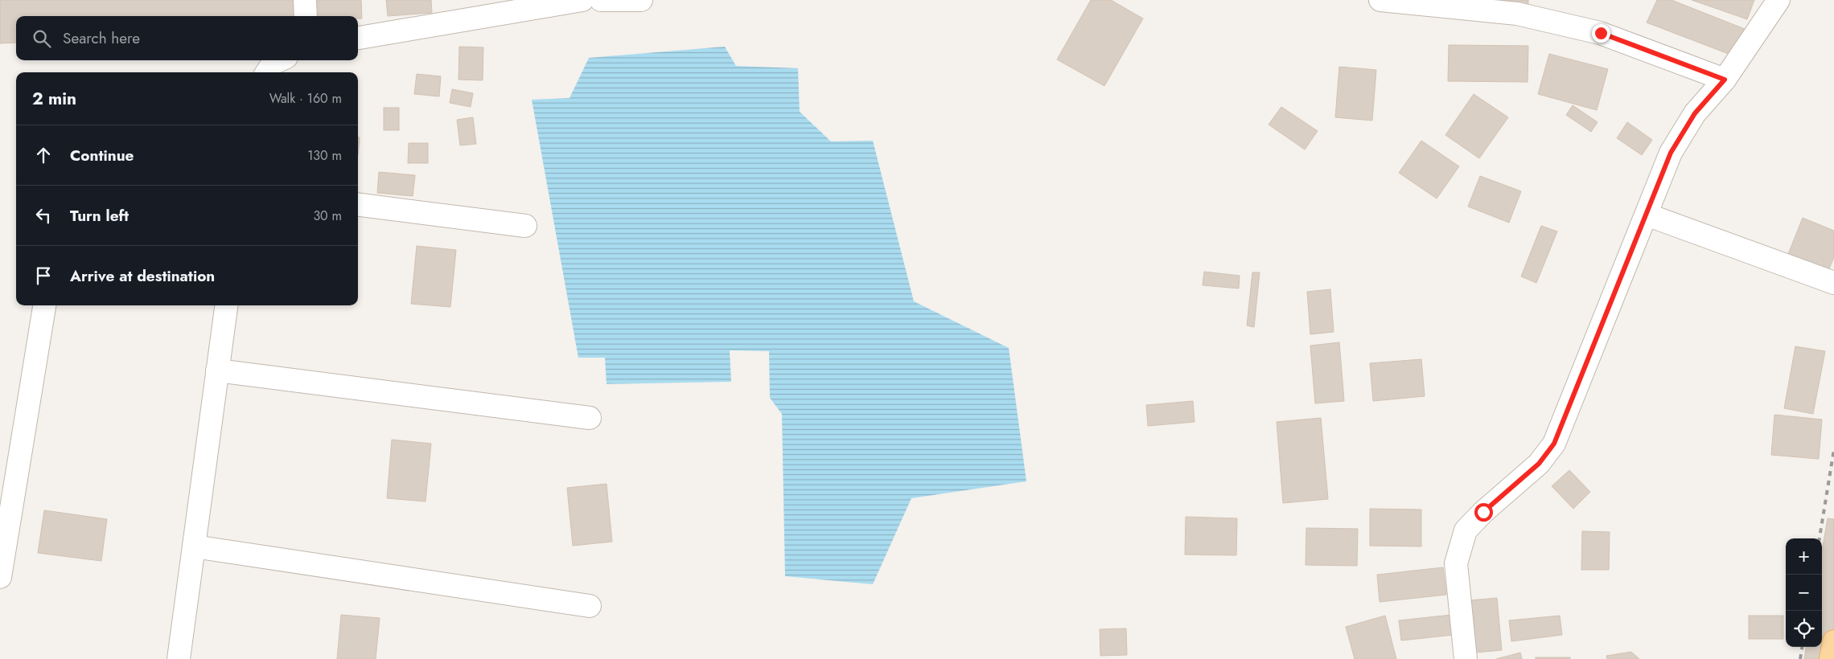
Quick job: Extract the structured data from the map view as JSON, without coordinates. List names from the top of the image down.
{
  "page": {
    "search": "Search here",
    "heading": ["2 min", "Walk · 160 m"],
    "list": [
      ["Continue", "130 m"],
      ["Turn left", "30 m"],
      "Arrive at destination"
    ],
    "map_buttons": ["+", "−"]
  }
}
